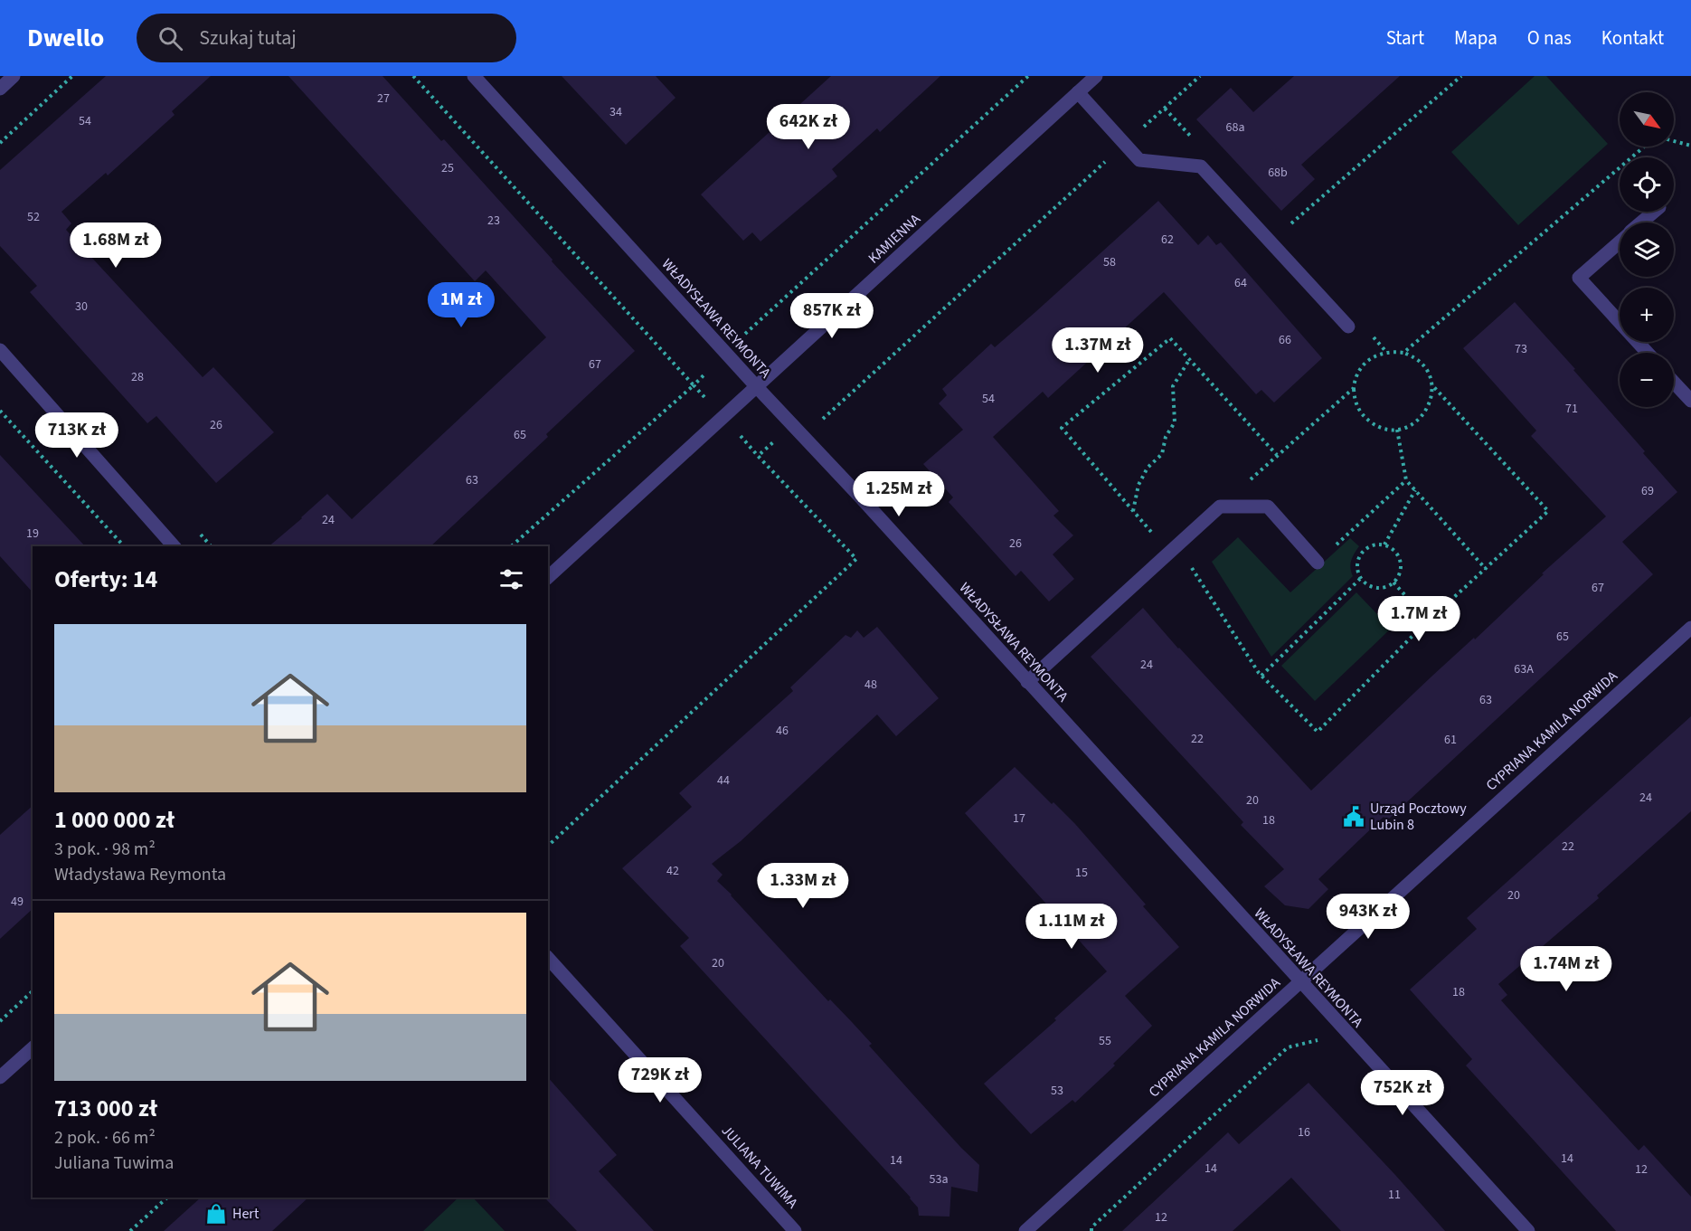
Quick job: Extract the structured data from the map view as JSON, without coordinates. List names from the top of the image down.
{
  "streets": {
    "street": [
      "KAMIENNA",
      "WŁADYSŁAWA REYMONTA",
      "CYPRIANA KAMILA NORWIDA",
      "JULIANA TUWIMA"
    ]
  },
  "crossings": [
    ["KAMIENNA", "WŁADYSŁAWA REYMONTA"],
    ["WŁADYSŁAWA REYMONTA", "CYPRIANA KAMILA NORWIDA"]
  ],
  "places": {
    "public building": ["Urząd Pocztowy Lubin 8"],
    "shop": ["Hert"]
  },
  "house_numbers": [
    "27",
    "34",
    "54",
    "68a",
    "25",
    "68b",
    "52",
    "23",
    "62",
    "58",
    "64",
    "30",
    "66",
    "73",
    "67",
    "28",
    "54",
    "71",
    "26",
    "65",
    "63",
    "69",
    "24",
    "19",
    "26",
    "67",
    "65",
    "24",
    "63A",
    "48",
    "63",
    "46",
    "22",
    "61",
    "44",
    "24",
    "20",
    "17",
    "18",
    "22",
    "42",
    "15",
    "20",
    "49",
    "20",
    "18",
    "55",
    "53",
    "16",
    "14",
    "14",
    "14",
    "12",
    "53a",
    "11",
    "12"
  ],
  "north": "bottom right",
  "page": {
    "header": "Dwello",
    "search": "Szukaj tutaj",
    "nav": [
      "Start",
      "Mapa",
      "O nas",
      "Kontakt"
    ],
    "map_buttons": ["+", "−"],
    "price": [
      "642K zł",
      "1.68M zł",
      "1M zł",
      "857K zł",
      "1.37M zł",
      "713K zł",
      "1.25M zł",
      "1.7M zł",
      "1.33M zł",
      "943K zł",
      "1.11M zł",
      "1.74M zł",
      "729K zł",
      "752K zł"
    ],
    "heading": "Oferty: 14",
    "list": [
      {
        "name": "1 000 000 zł",
        "note": "3 pok. · 98 m² · Władysława Reymonta"
      },
      {
        "name": "713 000 zł",
        "note": "2 pok. · 66 m² · Juliana Tuwima"
      }
    ]
  }
}
